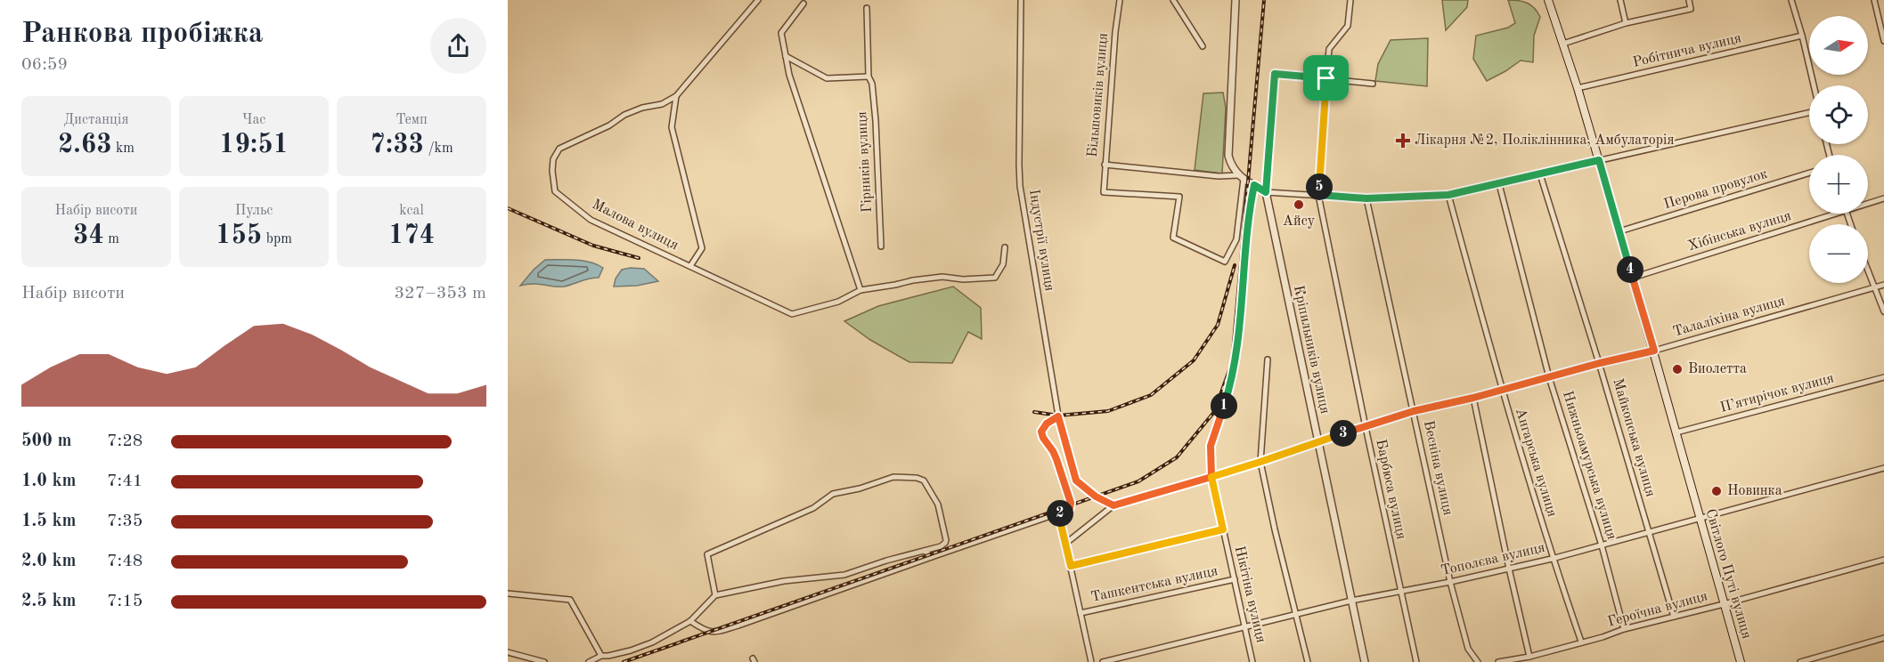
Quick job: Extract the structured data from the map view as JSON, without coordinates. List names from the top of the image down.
{
  "streets": {
    "main road": ["Світлого Путі вулиця"],
    "street": [
      "Робітнича вулиця",
      "Більшовиків вулиця",
      "Гірників вулиця",
      "Перова провулок",
      "Малова вулиця",
      "Хібінська вулиця",
      "Індустрії вулиця",
      "Талаліхіна вулиця",
      "Кріпильників вулиця",
      "П’ятирічок вулиця",
      "Майкопська вулиця",
      "Ангарська вулиця",
      "Нижньоамурська вулиця",
      "Весніна вулиця",
      "Барбюса вулиця",
      "Тополєва вулиця",
      "Ташкентська вулиця",
      "Нікітіна вулиця",
      "Героїчна вулиця"
    ]
  },
  "crossings": [
    ["Робітнича вулиця", "Світлого Путі вулиця"],
    ["Перова провулок", "Світлого Путі вулиця"],
    ["Хібінська вулиця", "Світлого Путі вулиця"],
    ["Індустрії вулиця", "Талаліхіна вулиця"],
    ["Талаліхіна вулиця", "Кріпильників вулиця"],
    ["Талаліхіна вулиця", "Майкопська вулиця"],
    ["Талаліхіна вулиця", "Ангарська вулиця"],
    ["Талаліхіна вулиця", "Нижньоамурська вулиця"],
    ["Талаліхіна вулиця", "Весніна вулиця"],
    ["Талаліхіна вулиця", "Барбюса вулиця"],
    ["Талаліхіна вулиця", "Світлого Путі вулиця"],
    ["Талаліхіна вулиця", "Нікітіна вулиця"],
    ["Кріпильників вулиця", "Тополєва вулиця"],
    ["П’ятирічок вулиця", "Світлого Путі вулиця"],
    ["Майкопська вулиця", "Тополєва вулиця"],
    ["Майкопська вулиця", "Героїчна вулиця"],
    ["Ангарська вулиця", "Тополєва вулиця"],
    ["Ангарська вулиця", "Героїчна вулиця"],
    ["Нижньоамурська вулиця", "Тополєва вулиця"],
    ["Нижньоамурська вулиця", "Героїчна вулиця"],
    ["Весніна вулиця", "Тополєва вулиця"],
    ["Барбюса вулиця", "Тополєва вулиця"],
    ["Тополєва вулиця", "Світлого Путі вулиця"],
    ["Тополєва вулиця", "Нікітіна вулиця"],
    ["Світлого Путі вулиця", "Героїчна вулиця"],
    ["Ташкентська вулиця", "Нікітіна вулиця"]
  ],
  "places": {
    "health": ["Лікарня №2, Поліклінника, Амбулаторія"],
    "other": ["Айсу", "Виолетта", "Новинка"]
  },
  "north": "right",
  "page": {
    "heading": ["Ранкова пробіжка", "06:59"],
    "map_buttons": ["+", "−"],
    "stats": [
      ["Дистанція", "2.63 km"],
      ["Час", "19:51"],
      ["Темп", "7:33 /km"],
      ["Набір висоти", "34 m"],
      ["Пульс", "155 bpm"],
      ["kcal", "174"]
    ],
    "pins": [
      "5",
      "4",
      "1",
      "3",
      "2"
    ],
    "chart": ["Набір висоти", "327–353 m"],
    "list": [
      {
        "name": "500 m",
        "note": "7:28"
      },
      {
        "name": "1.0 km",
        "note": "7:41"
      },
      {
        "name": "1.5 km",
        "note": "7:35"
      },
      {
        "name": "2.0 km",
        "note": "7:48"
      },
      {
        "name": "2.5 km",
        "note": "7:15"
      }
    ]
  }
}
